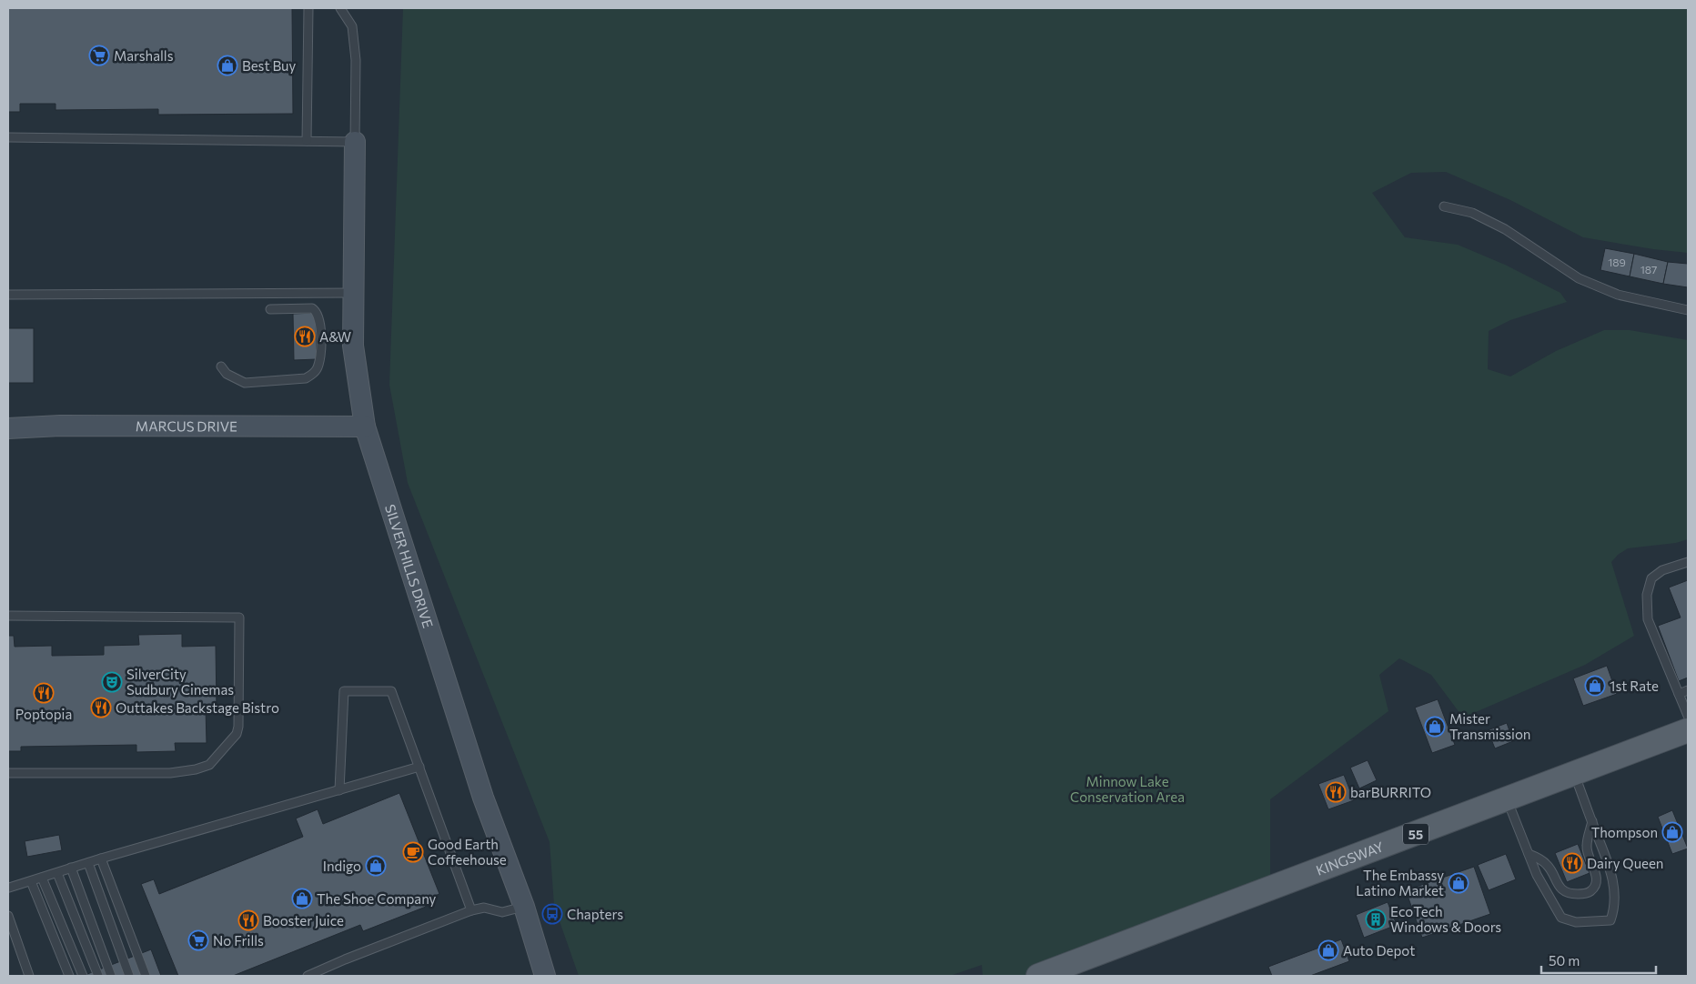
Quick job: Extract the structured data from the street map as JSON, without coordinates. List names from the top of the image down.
{
  "streets": {
    "main road": ["55", "KINGSWAY"],
    "street": ["MARCUS DRIVE", "SILVER HILLS DRIVE"]
  },
  "crossings": [
    ["MARCUS DRIVE", "SILVER HILLS DRIVE"]
  ],
  "parks": ["Minnow Lake Conservation Area"],
  "places": {
    "supermarket": ["Marshalls", "No Frills"],
    "shop": [
      "Best Buy",
      "1st Rate",
      "Mister Transmission",
      "Thompson",
      "Indigo",
      "The Embassy Latino Market",
      "The Shoe Company",
      "Auto Depot"
    ],
    "restaurant": [
      "A&W",
      "Poptopia",
      "Outtakes Backstage Bistro",
      "barBURRITO",
      "Dairy Queen",
      "Booster Juice"
    ],
    "theatre": ["SilverCity Sudbury Cinemas"],
    "cafe": ["Good Earth Coffeehouse"],
    "bus stop": ["Chapters"],
    "building": ["EcoTech Windows & Doors"]
  },
  "house_numbers": ["189", "187"],
  "scale_bar": "50 m"
}
